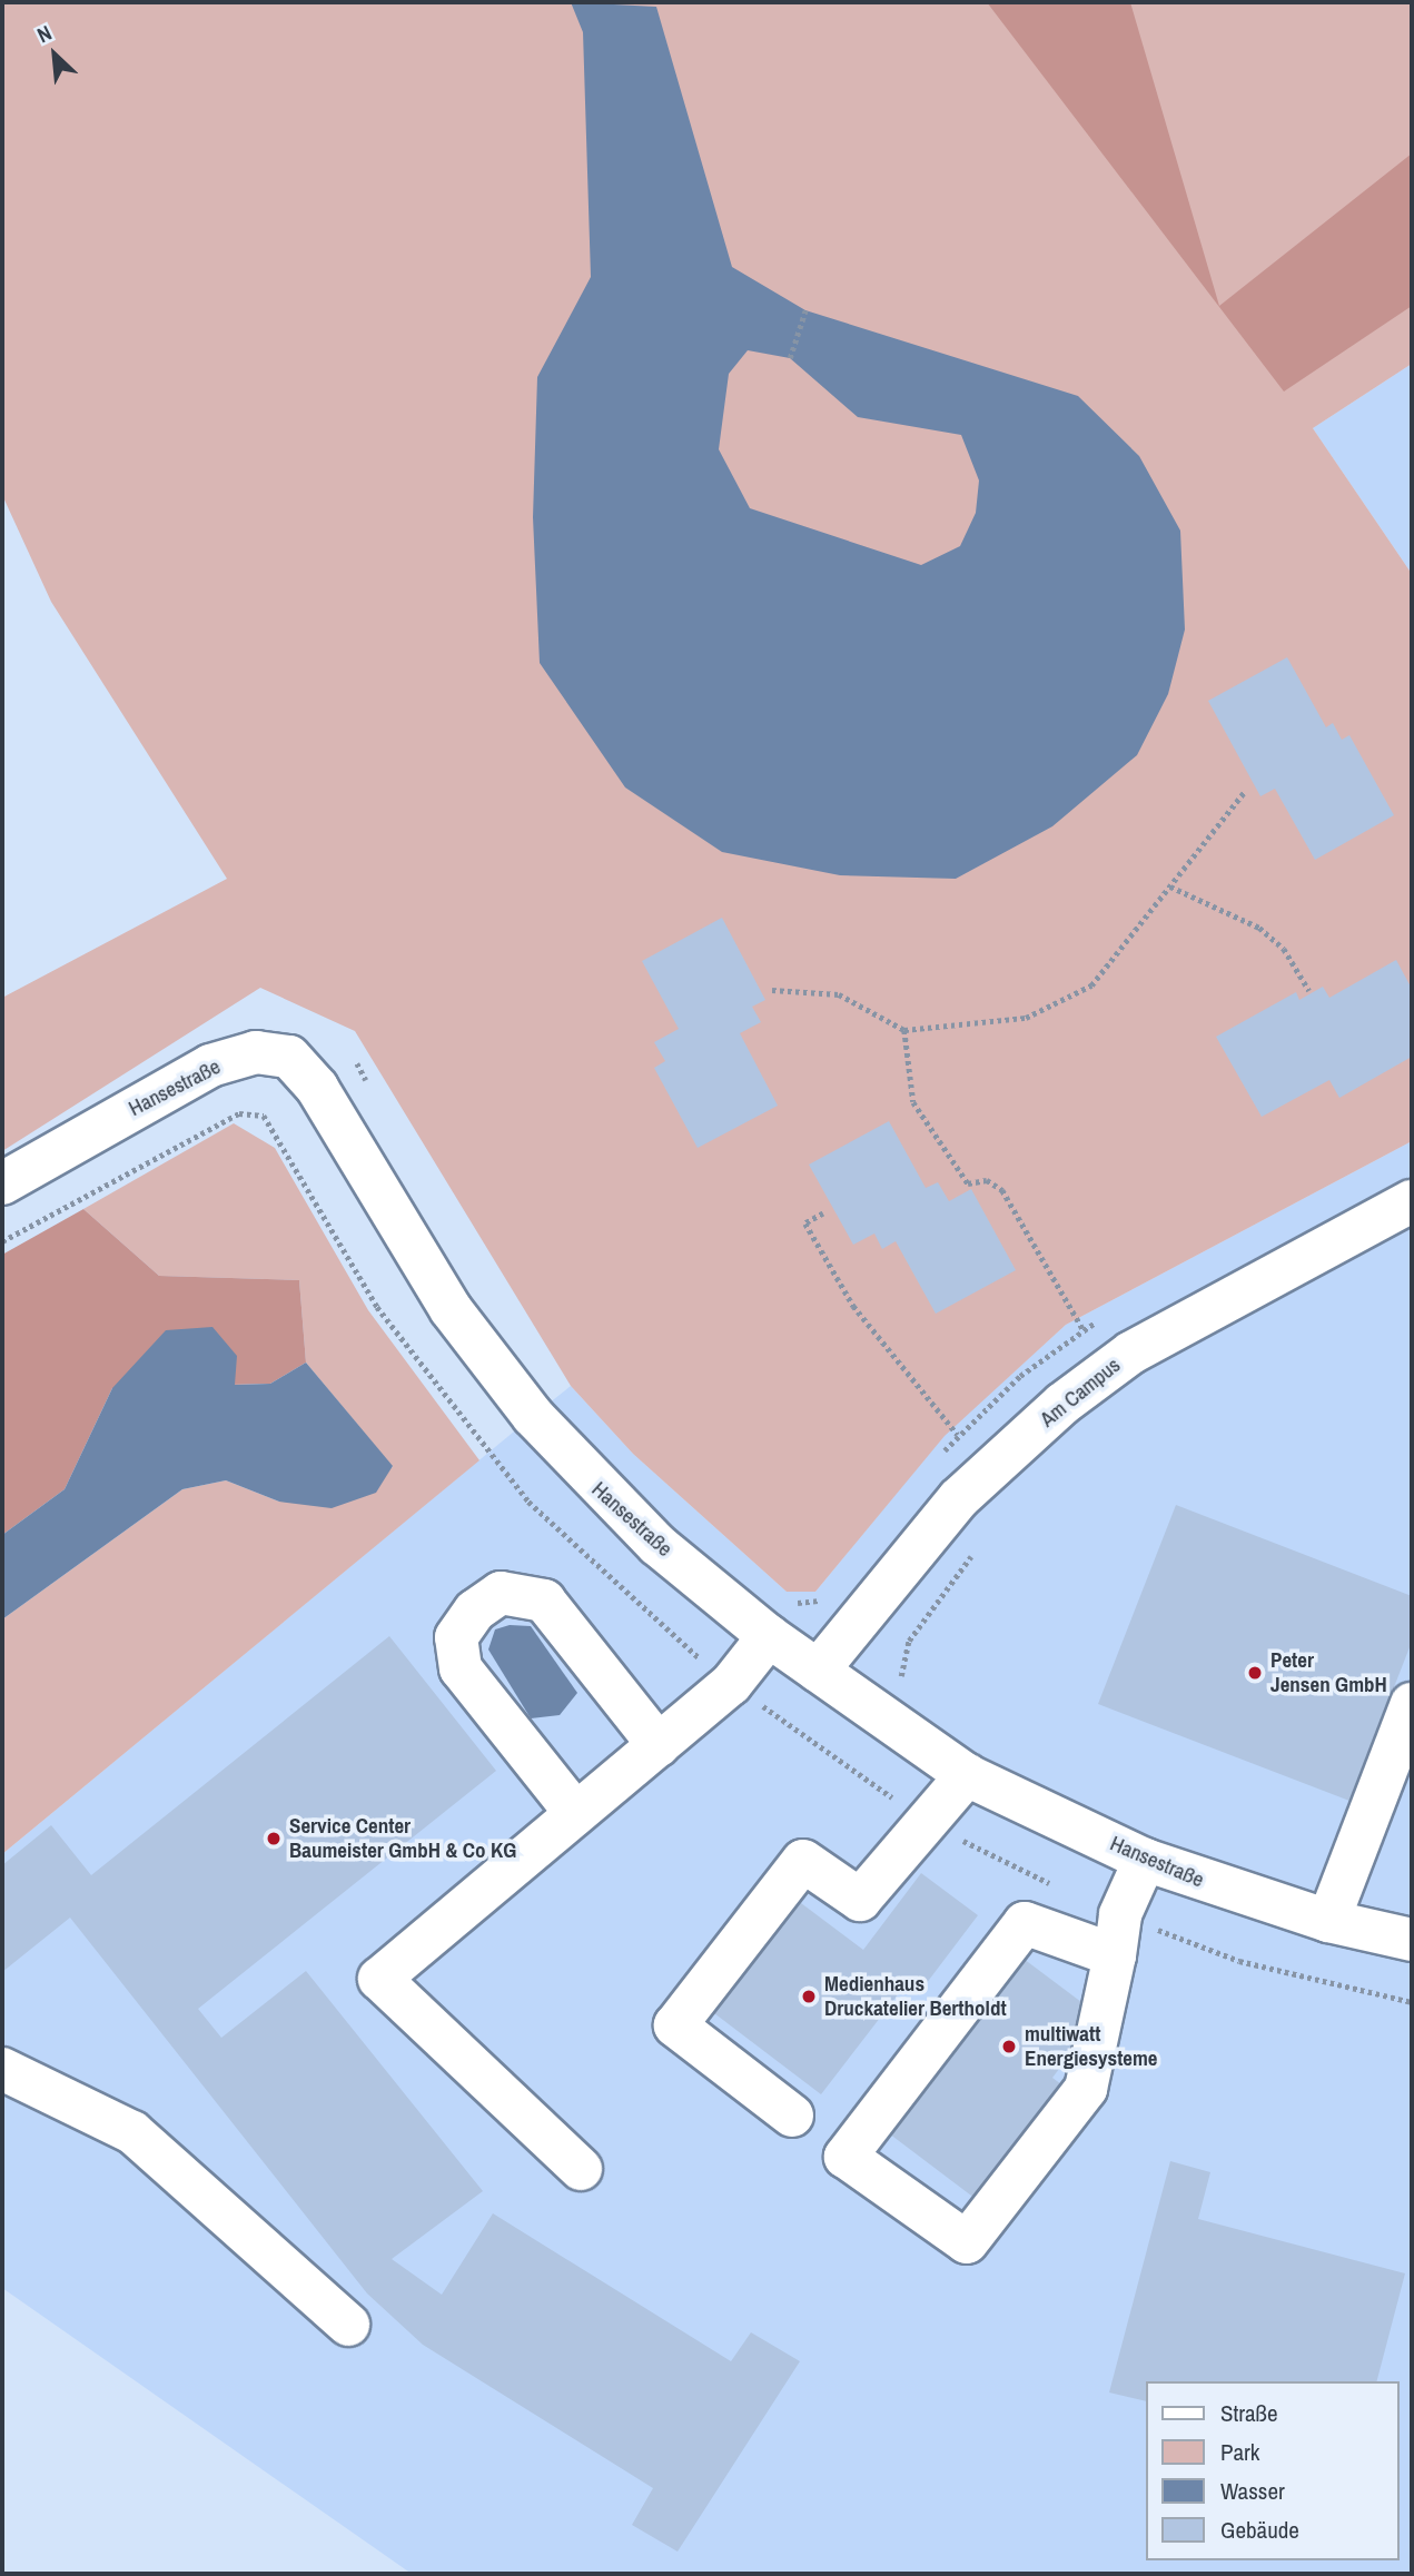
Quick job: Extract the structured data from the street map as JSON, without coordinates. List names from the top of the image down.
{
  "streets": {
    "street": ["Hansestraße", "Am Campus"]
  },
  "crossings": [
    ["Hansestraße", "Am Campus"]
  ],
  "places": [
    "Peter Jensen GmbH",
    "Service Center Baumeister GmbH & Co KG",
    "Medienhaus Druckatelier Bertholdt",
    "multiwatt Energiesysteme"
  ],
  "legend": [
    "Straße",
    "Park",
    "Wasser",
    "Gebäude"
  ],
  "north": "top left"
}
